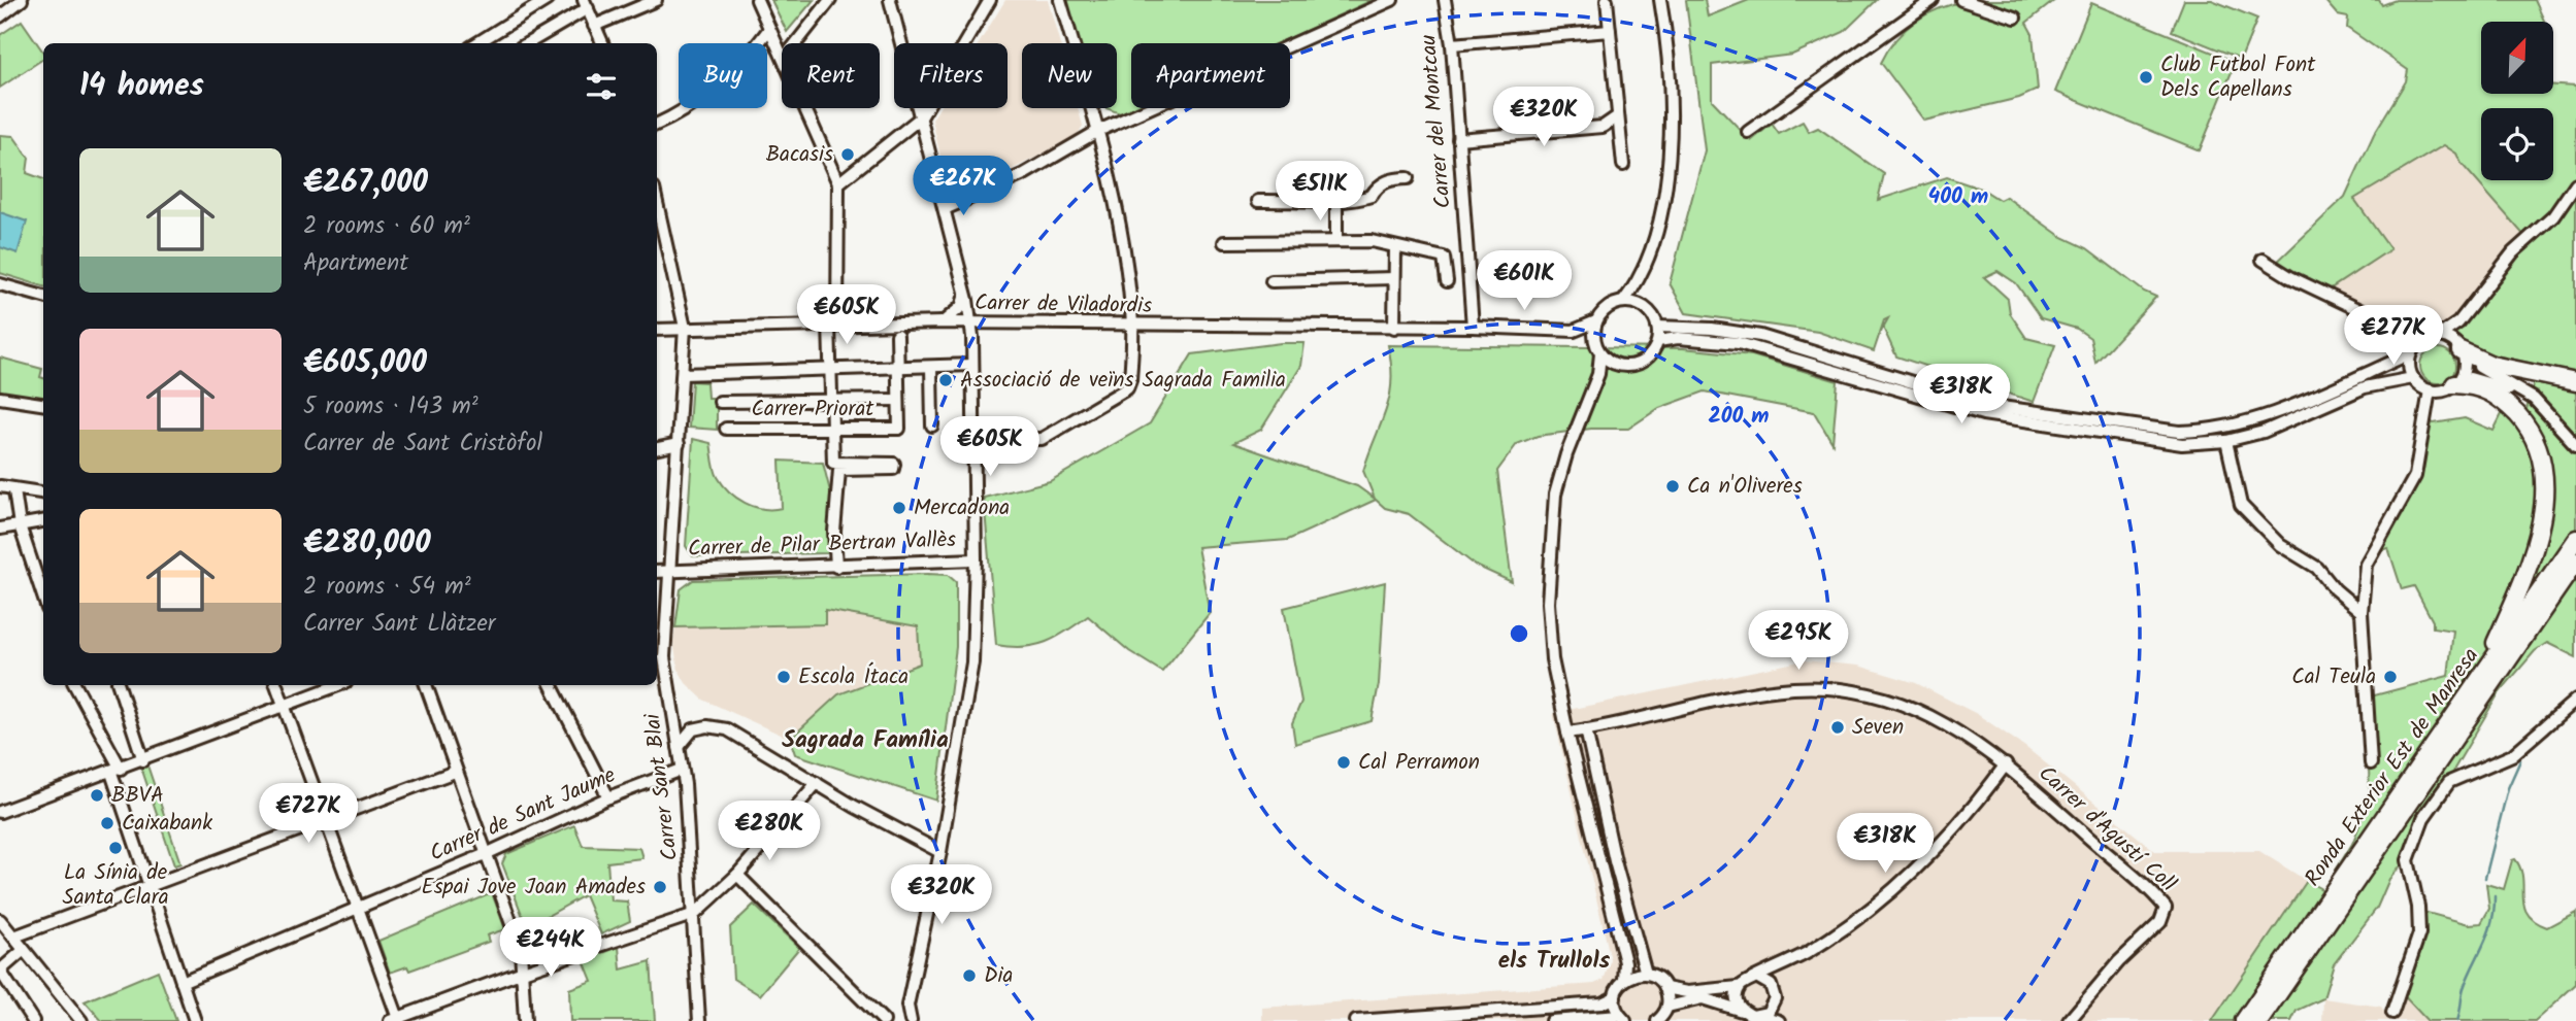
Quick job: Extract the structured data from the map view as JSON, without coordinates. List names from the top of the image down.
{
  "streets": {
    "highway": ["Ronda Exterior Est de Manresa"],
    "street": [
      "Carrer del Montcau",
      "Carrer de Viladordis",
      "Carrer Priorat",
      "Carrer de Pilar Bertran Vallès",
      "Carrer Sant Blai",
      "Carrer de Sant Jaume",
      "Carrer d'Agustí Coll"
    ]
  },
  "crossings": [
    ["Carrer del Montcau", "Carrer de Viladordis"],
    ["Carrer de Viladordis", "Carrer Sant Blai"],
    ["Carrer de Pilar Bertran Vallès", "Carrer Sant Blai"],
    ["Carrer Sant Blai", "Carrer de Sant Jaume"]
  ],
  "districts": ["Sagrada Família", "els Trullols"],
  "places": [
    "Club Futbol Font Dels Capellans",
    "Bacasis",
    "Associació de veïns Sagrada Familia",
    "Ca n'Oliveres",
    "Mercadona",
    "Escola Ítaca",
    "Cal Teula",
    "Seven",
    "Cal Perramon",
    "BBVA",
    "Caixabank",
    "La Sínia de Santa Clara",
    "Espai Jove Joan Amades",
    "Dia"
  ],
  "north": "top right",
  "page": {
    "chip": [
      "Buy",
      "Rent",
      "Filters",
      "New",
      "Apartment"
    ],
    "heading": "14 homes",
    "price": [
      "€320K",
      "€267K",
      "€511K",
      "€601K",
      "€605K",
      "€277K",
      "€318K",
      "€605K",
      "€295K",
      "€727K",
      "€280K",
      "€318K",
      "€320K",
      "€244K"
    ],
    "list": [
      {
        "name": "€267,000",
        "note": "2 rooms · 60 m² · Apartment"
      },
      {
        "name": "€605,000",
        "note": "5 rooms · 143 m² · Carrer de Sant Cristòfol"
      },
      {
        "name": "€280,000",
        "note": "2 rooms · 54 m² · Carrer Sant Llàtzer"
      }
    ]
  },
  "rings": ["400 m", "200 m"]
}
